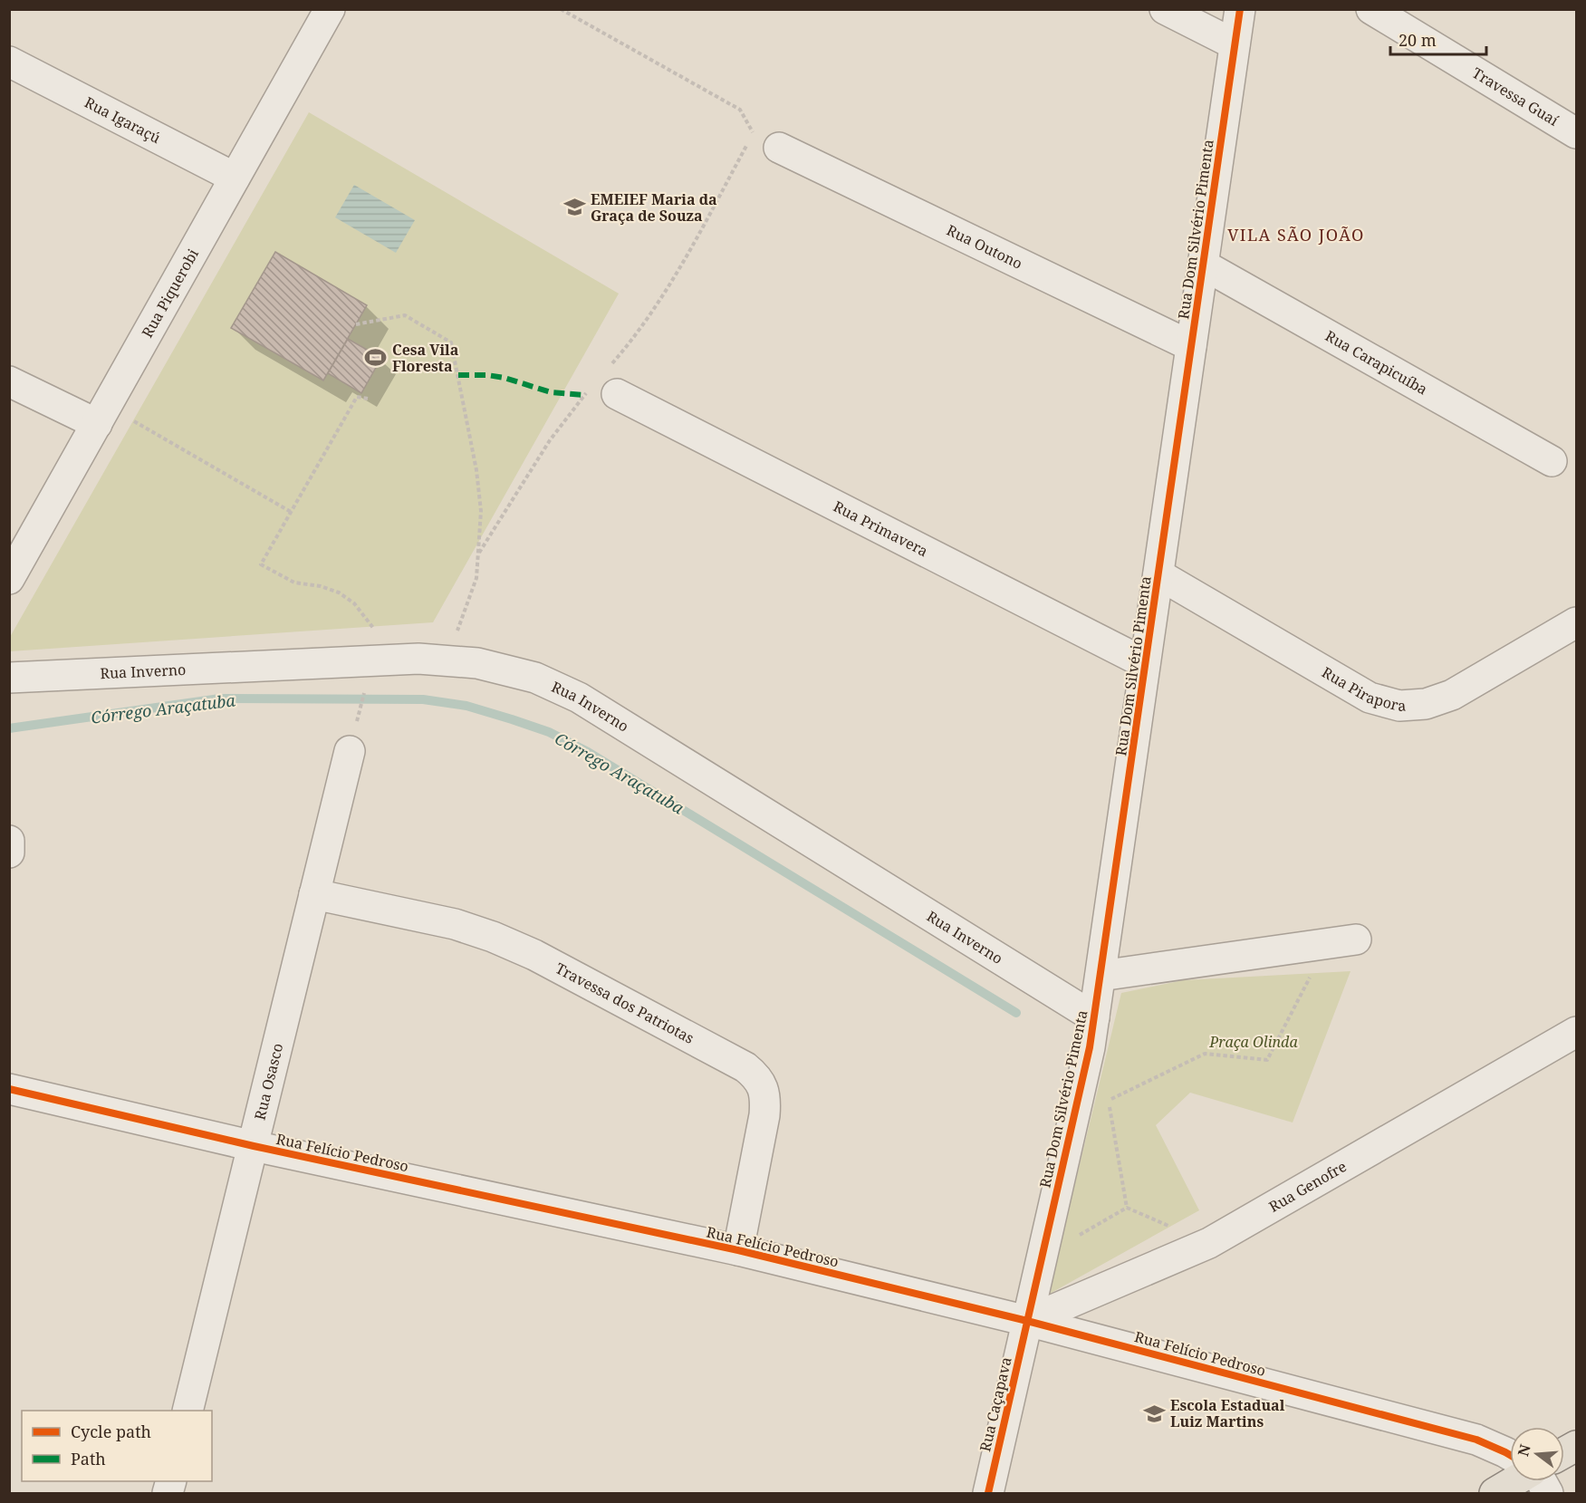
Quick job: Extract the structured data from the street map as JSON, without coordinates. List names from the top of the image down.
{
  "streets": {
    "street": [
      "Travessa Guaí",
      "Rua Igaraçú",
      "Rua Dom Silvério Pimenta",
      "Rua Outono",
      "Rua Piquerobi",
      "Rua Carapicuíba",
      "Rua Primavera",
      "Rua Inverno",
      "Rua Pirapora",
      "Travessa dos Patriotas",
      "Rua Osasco",
      "Rua Felício Pedroso",
      "Rua Genofre",
      "Rua Caçapava"
    ]
  },
  "crossings": [
    ["Rua Igaraçú", "Rua Piquerobi"],
    ["Rua Dom Silvério Pimenta", "Rua Outono"],
    ["Rua Dom Silvério Pimenta", "Rua Carapicuíba"],
    ["Rua Dom Silvério Pimenta", "Rua Primavera"],
    ["Rua Dom Silvério Pimenta", "Rua Inverno"],
    ["Rua Dom Silvério Pimenta", "Rua Pirapora"],
    ["Rua Dom Silvério Pimenta", "Rua Felício Pedroso"],
    ["Rua Dom Silvério Pimenta", "Rua Genofre"],
    ["Rua Dom Silvério Pimenta", "Rua Caçapava"],
    ["Travessa dos Patriotas", "Rua Osasco"],
    ["Travessa dos Patriotas", "Rua Felício Pedroso"],
    ["Rua Osasco", "Rua Felício Pedroso"],
    ["Rua Felício Pedroso", "Rua Genofre"],
    ["Rua Felício Pedroso", "Rua Caçapava"],
    ["Rua Genofre", "Rua Caçapava"]
  ],
  "districts": ["VILA SÃO JOÃO"],
  "water": ["Córrego Araçatuba"],
  "parks": ["Praça Olinda"],
  "places": {
    "school or university": ["EMEIEF Maria da Graça de Souza", "Escola Estadual Luiz Martins"],
    "sports": ["Cesa Vila Floresta"]
  },
  "legend": ["Cycle path", "Path"],
  "scale_bar": "20 m",
  "north": "left"
}
